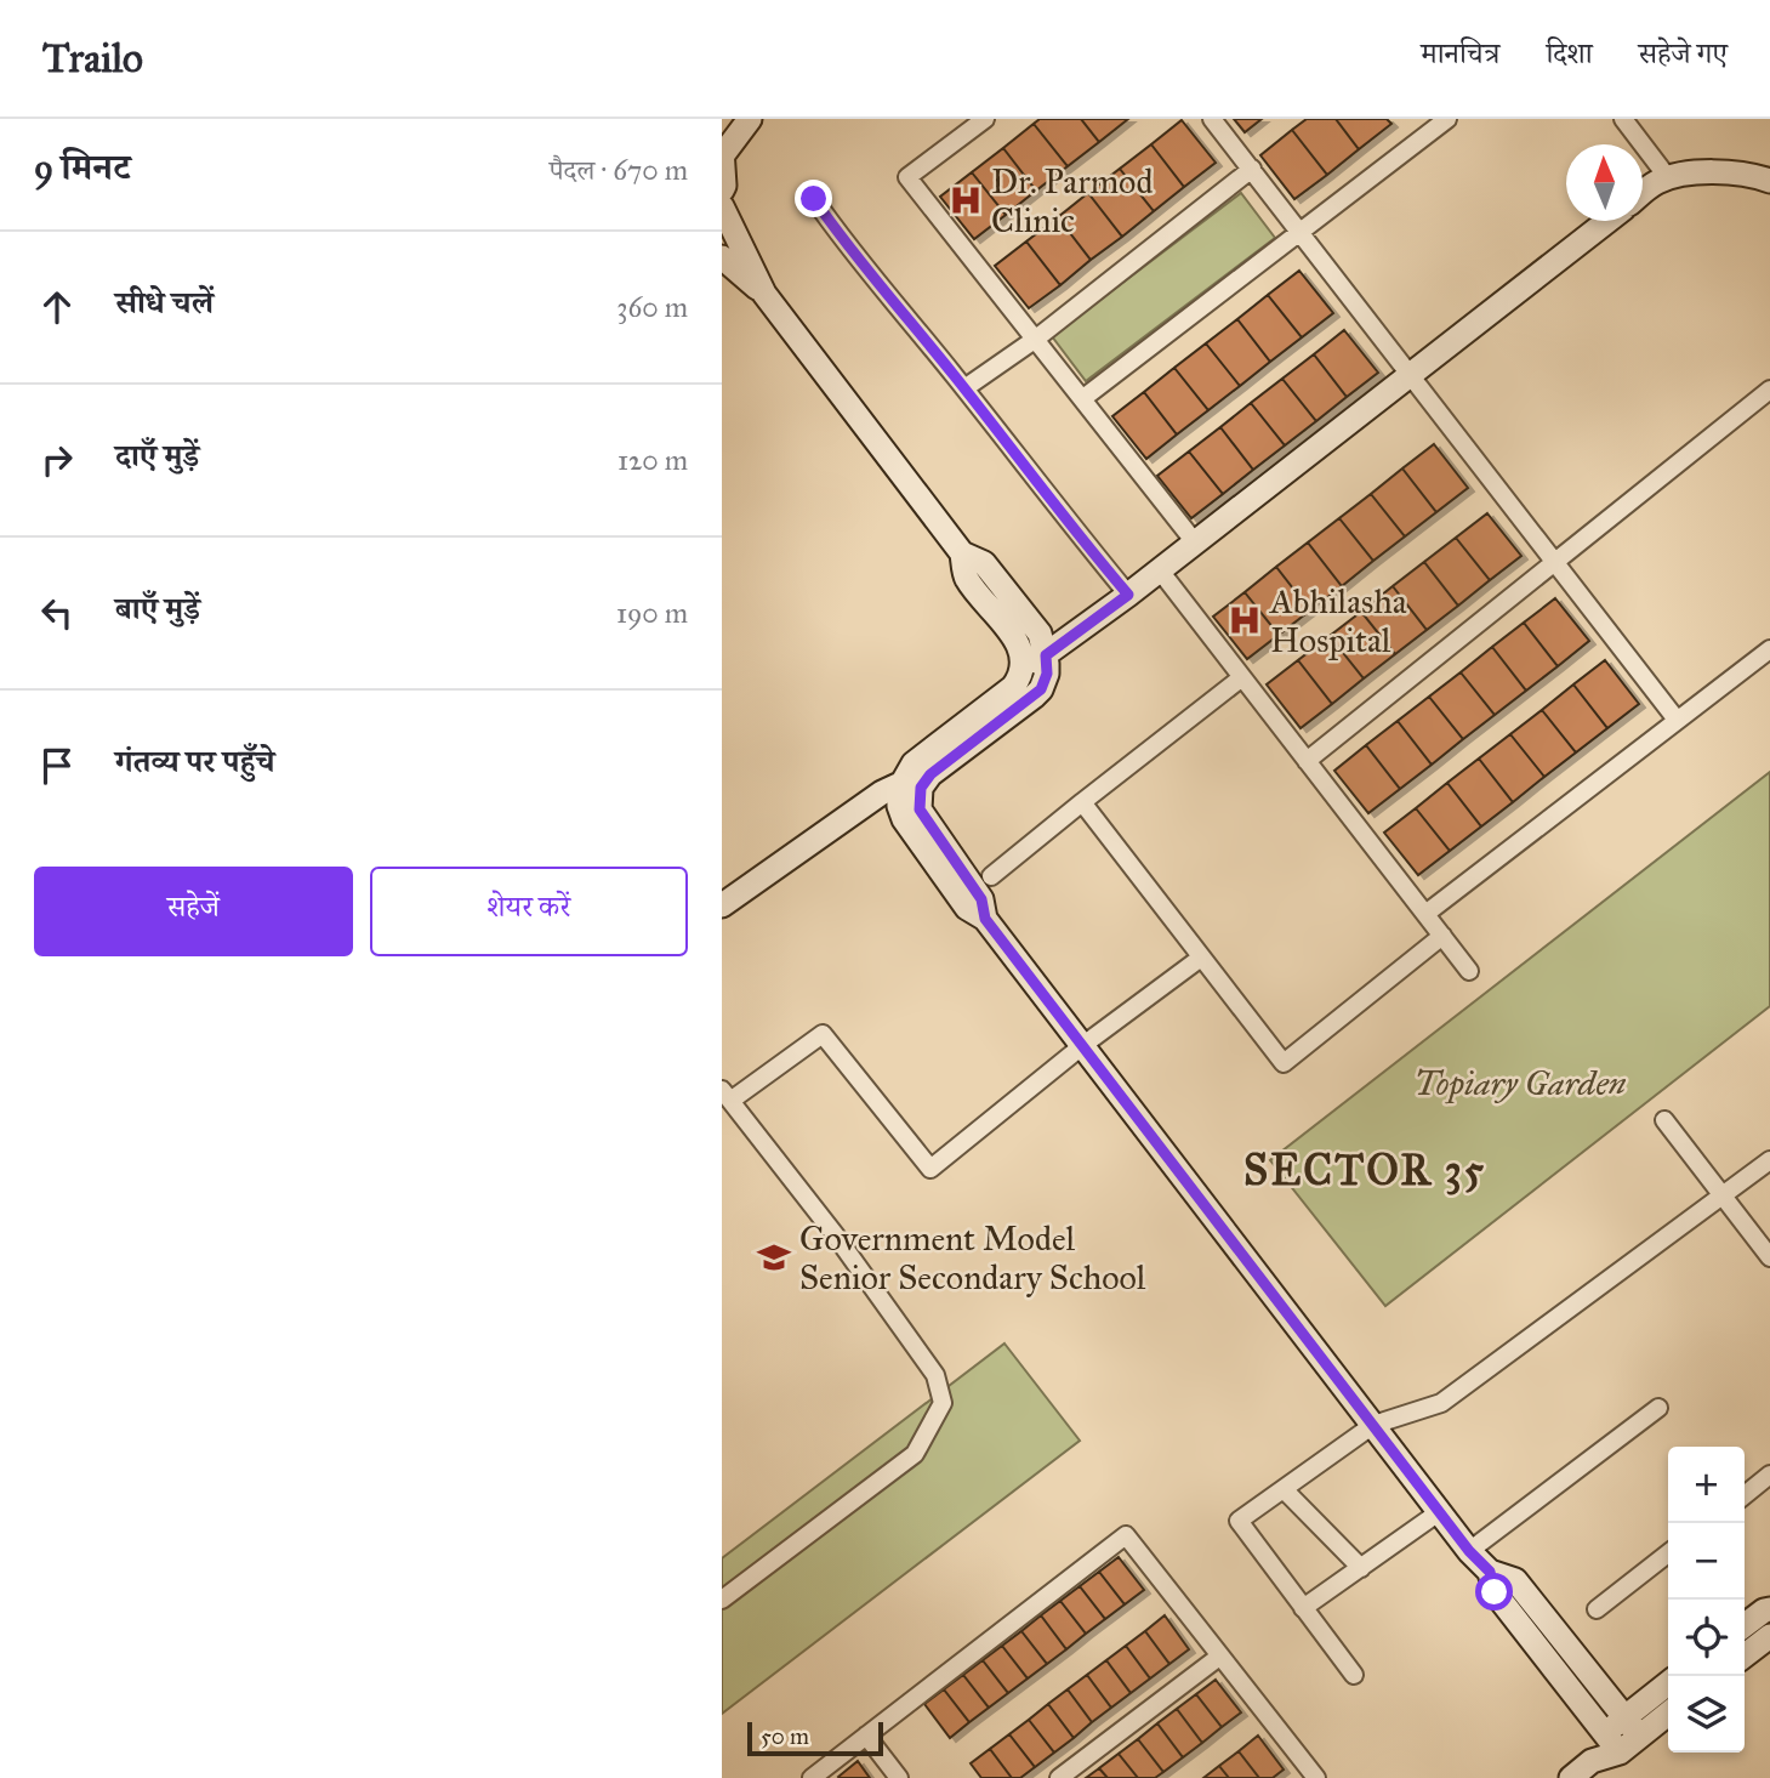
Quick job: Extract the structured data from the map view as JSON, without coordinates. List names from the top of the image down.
{
  "districts": ["SECTOR 35"],
  "parks": ["Topiary Garden"],
  "places": {
    "hospital": ["Dr. Parmod Clinic", "Abhilasha Hospital"],
    "school or university": ["Government Model Senior Secondary School"]
  },
  "scale_bar": "50 m",
  "north": "top",
  "page": {
    "header": "Trailo",
    "nav": ["मानचित्र", "दिशा", "सहेजे गए"],
    "heading": ["9 मिनट", "पैदल · 670 m"],
    "list": [
      ["सीधे चलें", "360 m"],
      ["दाएँ मुड़ें", "120 m"],
      ["बाएँ मुड़ें", "190 m"],
      "गंतव्य पर पहुँचे"
    ],
    "buttons": ["सहेजें", "शेयर करें"],
    "map_buttons": ["+", "−"],
    "scale": "50 m"
  }
}
